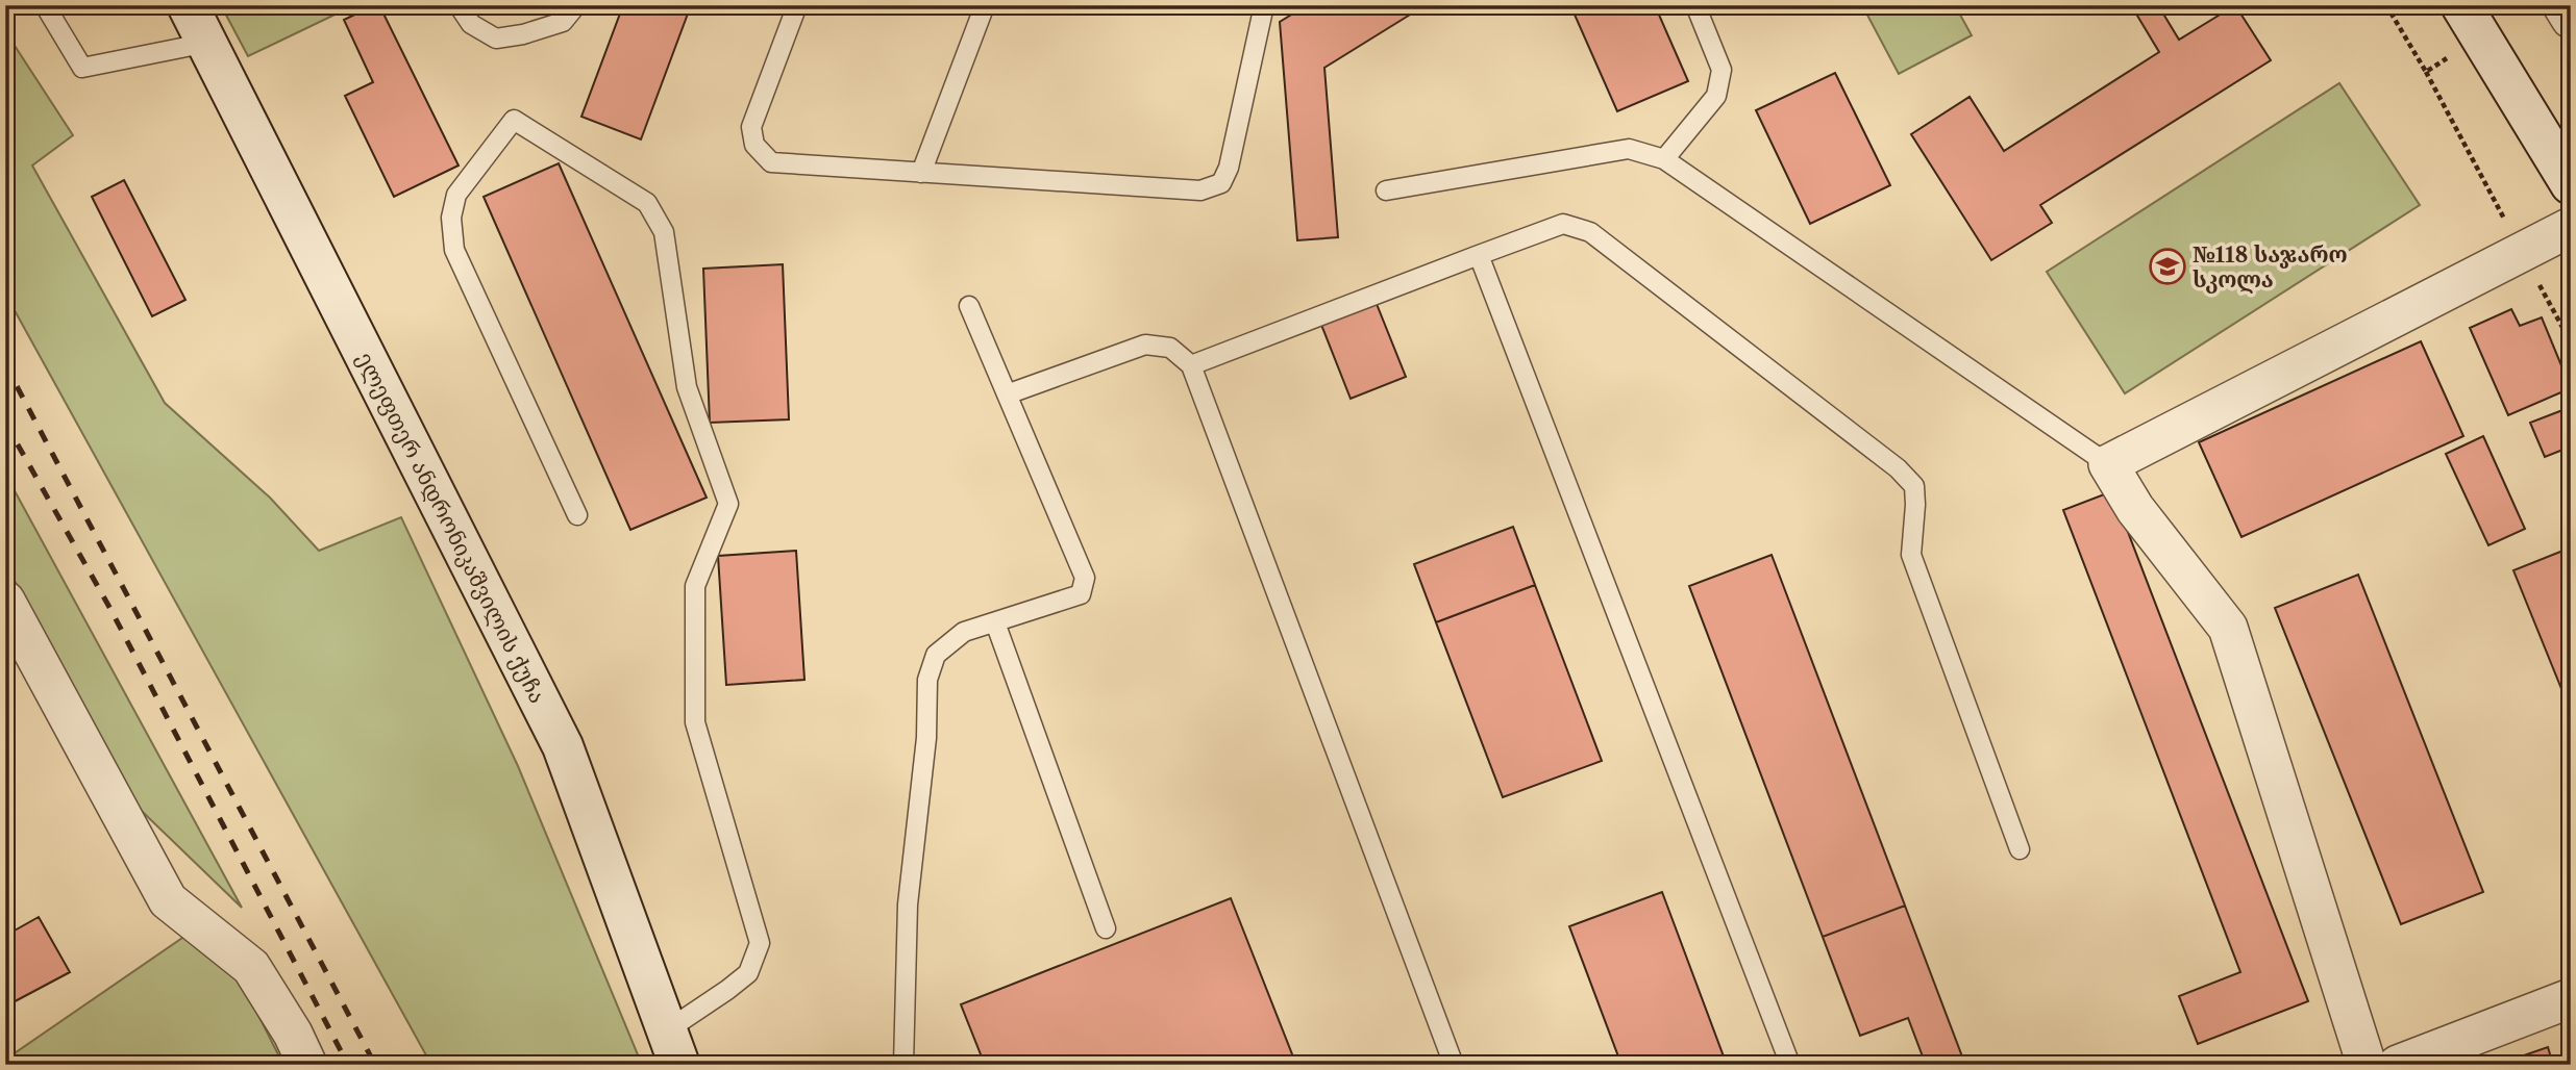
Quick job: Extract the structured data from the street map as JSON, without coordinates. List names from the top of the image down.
{
  "streets": {
    "main road": ["ელეფთერ ანდრონიკაშვილის ქუჩა"]
  },
  "places": {
    "school or university": ["№118 საჯარო სკოლა"]
  }
}
